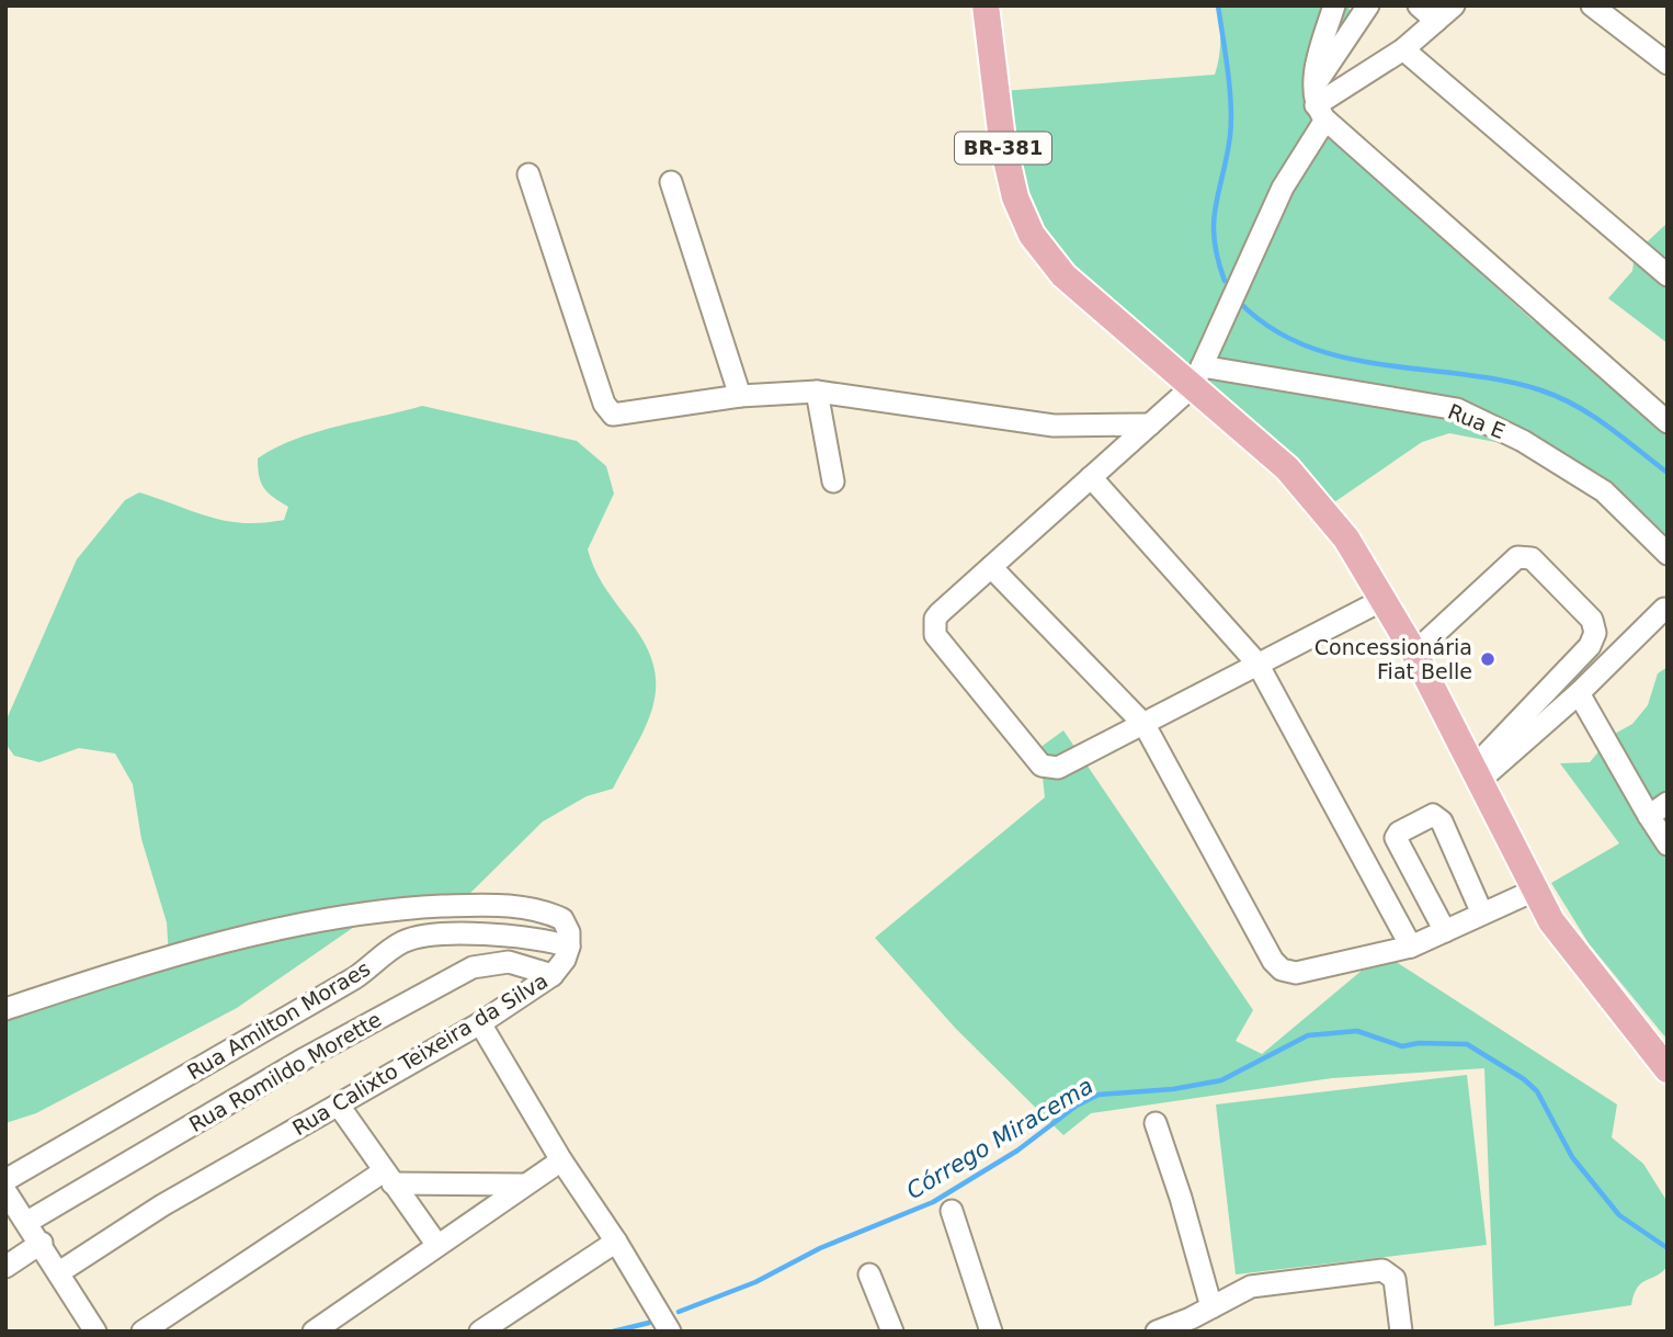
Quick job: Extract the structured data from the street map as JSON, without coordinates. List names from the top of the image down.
{
  "streets": {
    "main road": ["BR-381"],
    "street": [
      "Rua E",
      "Rua Amilton Moraes",
      "Rua Calixto Teixeira da Silva",
      "Rua Romildo Morette"
    ]
  },
  "crossings": [
    ["BR-381", "Rua E"],
    ["Rua Amilton Moraes", "Rua Calixto Teixeira da Silva"],
    ["Rua Calixto Teixeira da Silva", "Rua Romildo Morette"]
  ],
  "water": ["Córrego Miracema"],
  "places": ["Concessionária Fiat Belle"]
}
